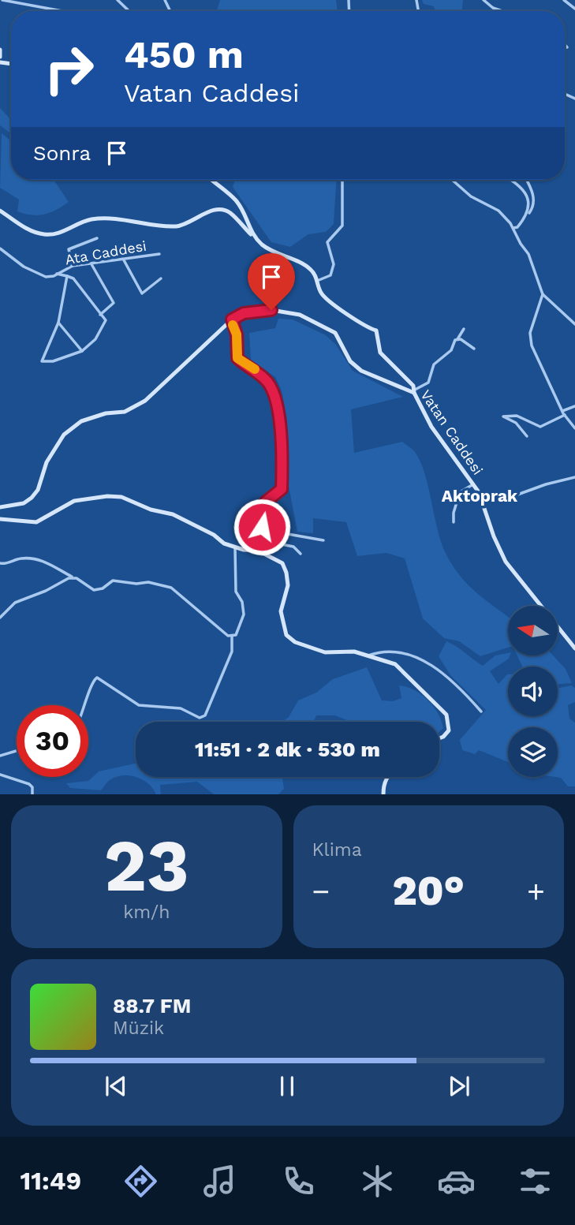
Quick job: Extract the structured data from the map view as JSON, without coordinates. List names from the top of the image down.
{
  "streets": {
    "street": ["Ata Caddesi", "Vatan Caddesi"]
  },
  "districts": ["Aktoprak"],
  "north": "left",
  "page": {
    "turn": ["450 m", "Vatan Caddesi"],
    "then": "Sonra",
    "limit": "30",
    "trip": "11:51 · 2 dk · 530 m",
    "tile": [
      ["23", "km/h"],
      "Klima"
    ],
    "heat": ["−", "20°", "+"],
    "song": ["88.7 FM", "Müzik"],
    "tabs": "11:49"
  }
}
